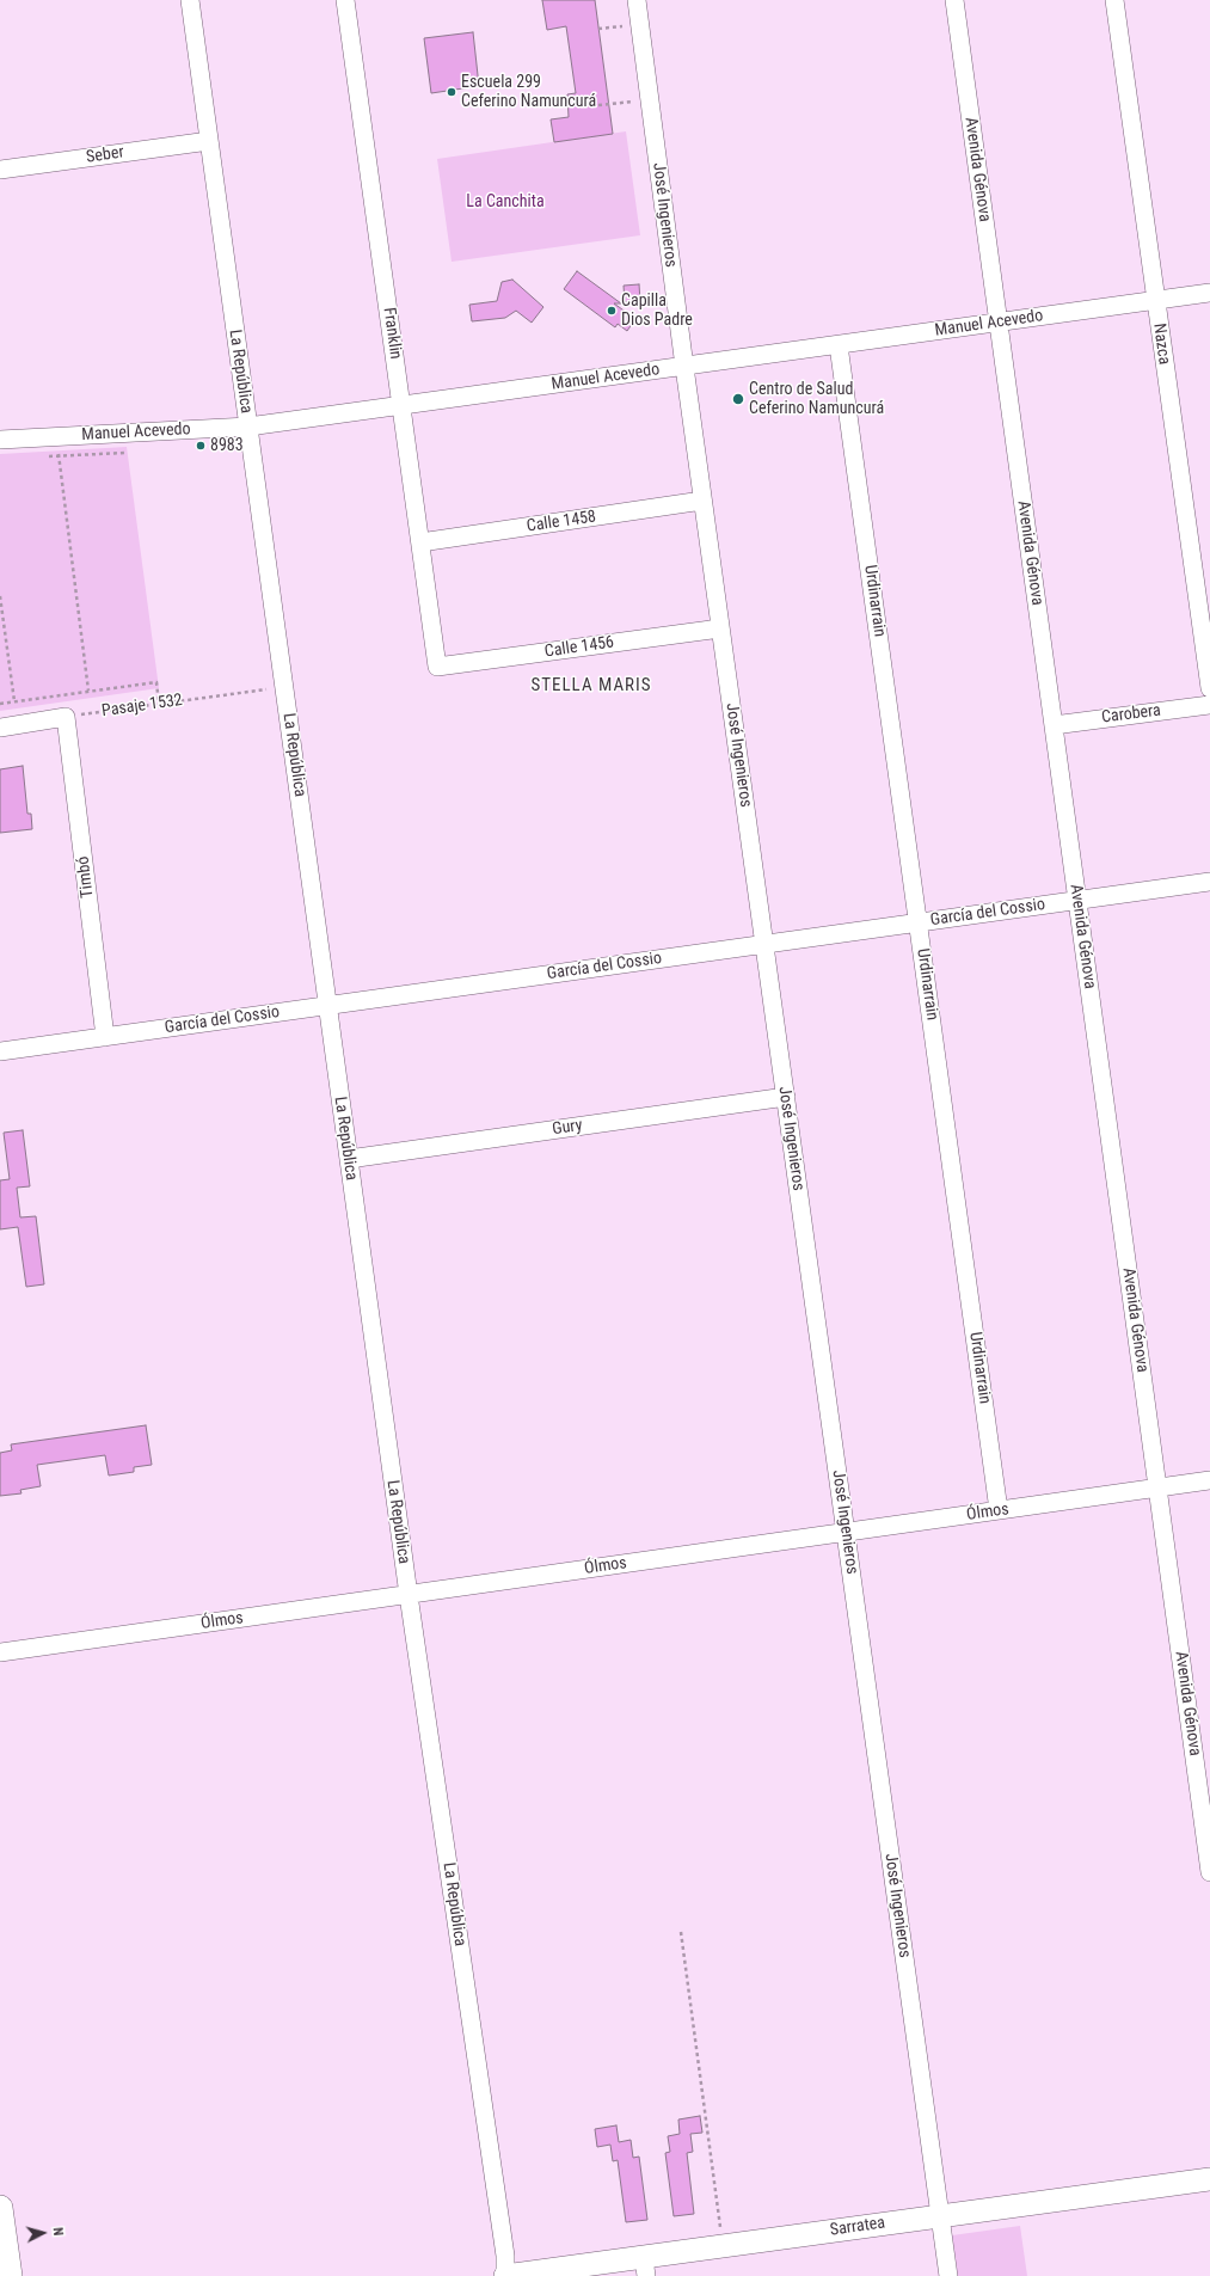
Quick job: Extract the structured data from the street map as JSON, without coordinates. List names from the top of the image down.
{
  "streets": {
    "street": [
      "Seber",
      "Avenida Génova",
      "José Ingenieros",
      "Manuel Acevedo",
      "Franklin",
      "Nazca",
      "La República",
      "Calle 1458",
      "Urdinarrain",
      "Calle 1456",
      "Carobera",
      "Timbó",
      "García del Cossio",
      "Gury",
      "Ólmos",
      "Sarratea"
    ],
    "path": ["Pasaje 1532"]
  },
  "crossings": [
    ["Seber", "La República"],
    ["Avenida Génova", "Manuel Acevedo"],
    ["Avenida Génova", "Carobera"],
    ["Avenida Génova", "García del Cossio"],
    ["Avenida Génova", "Ólmos"],
    ["José Ingenieros", "Manuel Acevedo"],
    ["José Ingenieros", "Calle 1458"],
    ["José Ingenieros", "Calle 1456"],
    ["José Ingenieros", "García del Cossio"],
    ["José Ingenieros", "Gury"],
    ["José Ingenieros", "Ólmos"],
    ["José Ingenieros", "Sarratea"],
    ["Manuel Acevedo", "Franklin"],
    ["Manuel Acevedo", "Nazca"],
    ["Manuel Acevedo", "La República"],
    ["Manuel Acevedo", "Urdinarrain"],
    ["Franklin", "Calle 1458"],
    ["Franklin", "Calle 1456"],
    ["La República", "Pasaje 1532"],
    ["La República", "García del Cossio"],
    ["La República", "Gury"],
    ["La República", "Ólmos"],
    ["La República", "Sarratea"],
    ["Urdinarrain", "García del Cossio"],
    ["Urdinarrain", "Ólmos"],
    ["Pasaje 1532", "Timbó"],
    ["Timbó", "García del Cossio"]
  ],
  "districts": ["STELLA MARIS"],
  "parks": ["La Canchita"],
  "places": [
    "Escuela 299 Ceferino Namuncurá",
    "Capilla Dios Padre",
    "Centro de Salud Ceferino Namuncurá",
    "8983"
  ],
  "north": "right"
}
